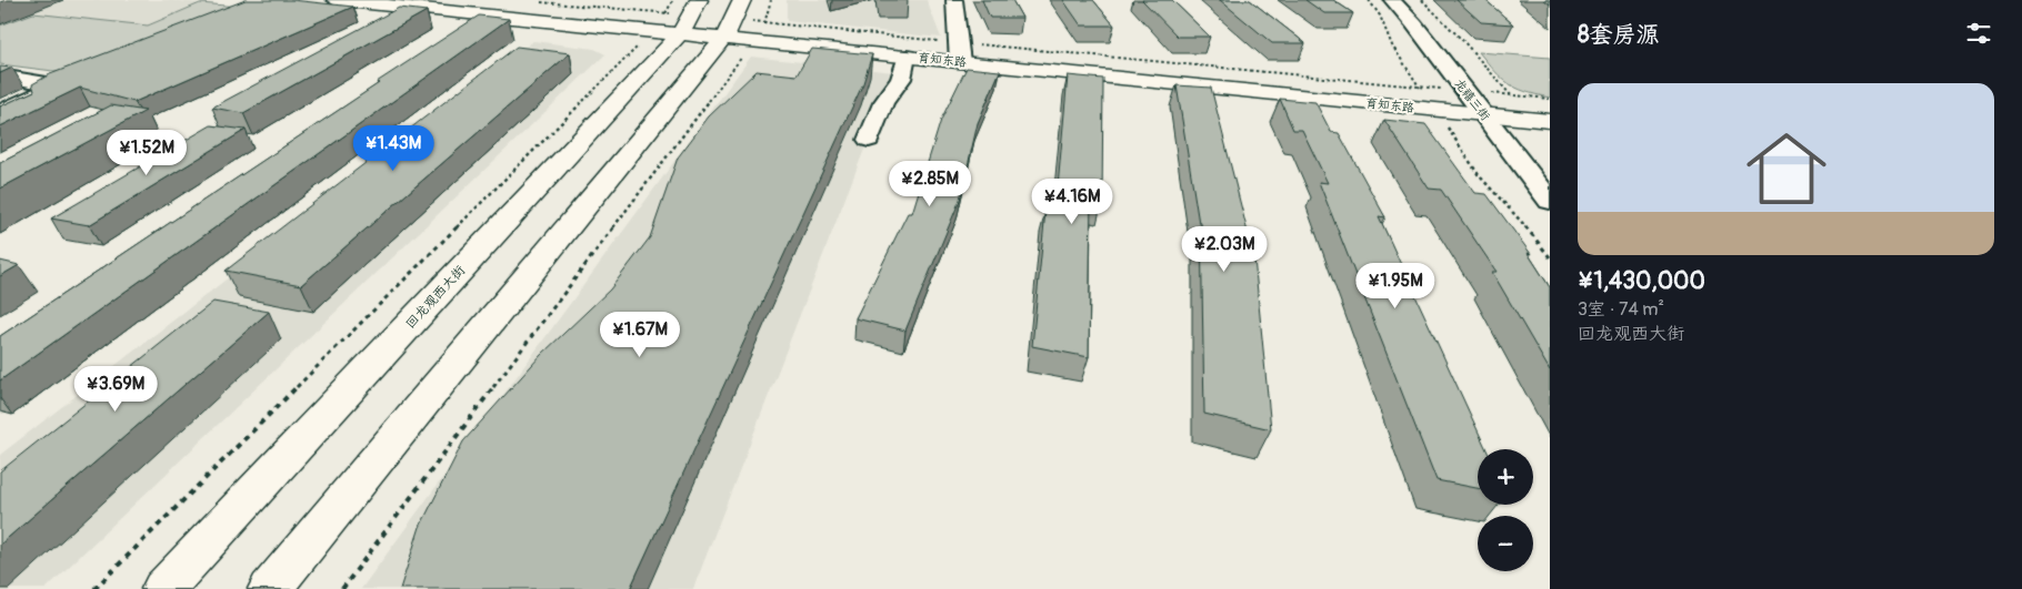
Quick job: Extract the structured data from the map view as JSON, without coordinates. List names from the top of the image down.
{
  "streets": {
    "main road": ["育知东路", "回龙观西大街"],
    "street": ["龙禧三街"]
  },
  "crossings": [
    ["育知东路", "龙禧三街"],
    ["育知东路", "回龙观西大街"]
  ],
  "page": {
    "heading": "8套房源",
    "list": [
      {
        "name": "¥1,430,000",
        "note": "3室 · 74 m² · 回龙观西大街"
      }
    ],
    "price": [
      "¥1.43M",
      "¥1.52M",
      "¥2.85M",
      "¥4.16M",
      "¥2.03M",
      "¥1.95M",
      "¥1.67M",
      "¥3.69M"
    ],
    "map_buttons": ["+", "−"]
  }
}
